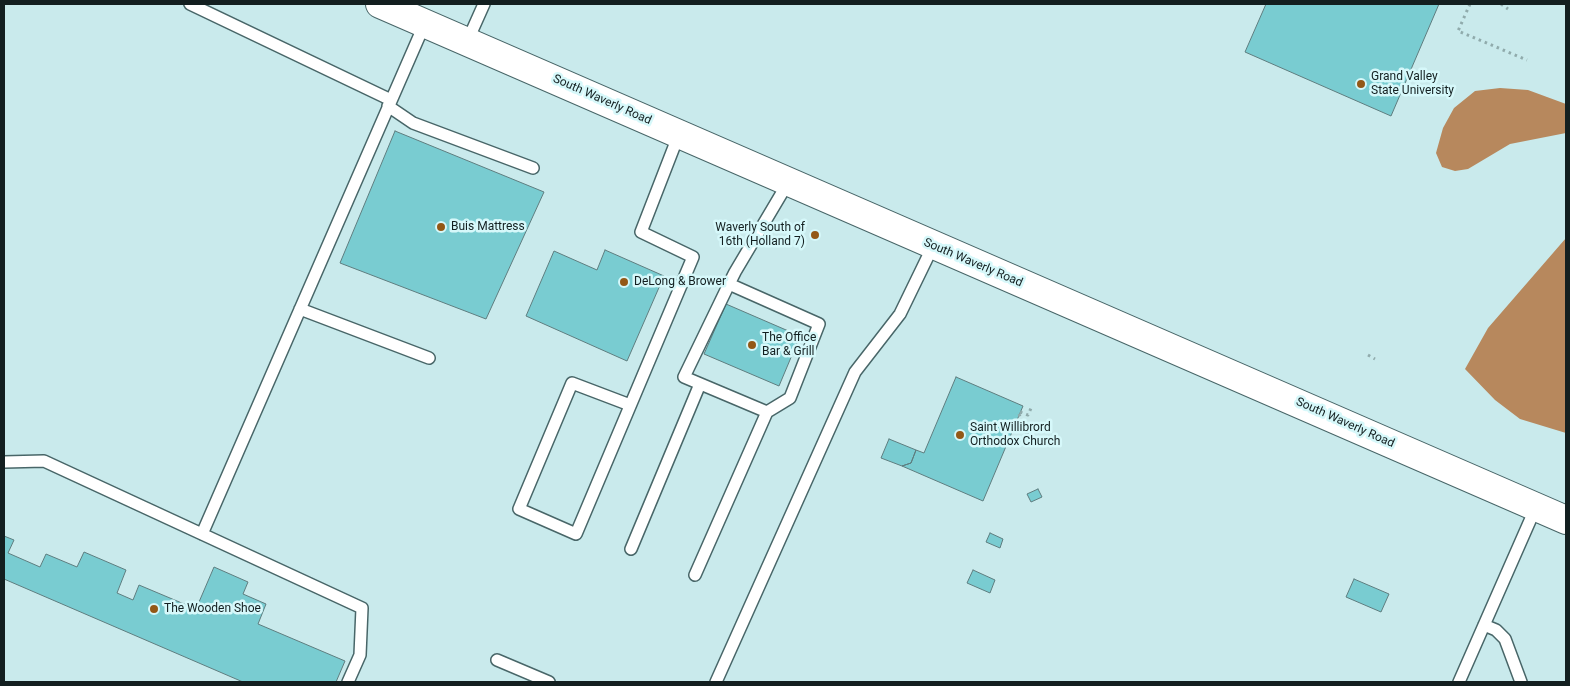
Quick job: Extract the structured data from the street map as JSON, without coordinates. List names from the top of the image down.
{
  "streets": {
    "main road": ["South Waverly Road"]
  },
  "places": [
    "Grand Valley State University",
    "Buis Mattress",
    "Waverly South of 16th (Holland 7)",
    "DeLong & Brower",
    "The Office Bar & Grill",
    "Saint Willibrord Orthodox Church",
    "The Wooden Shoe"
  ]
}
